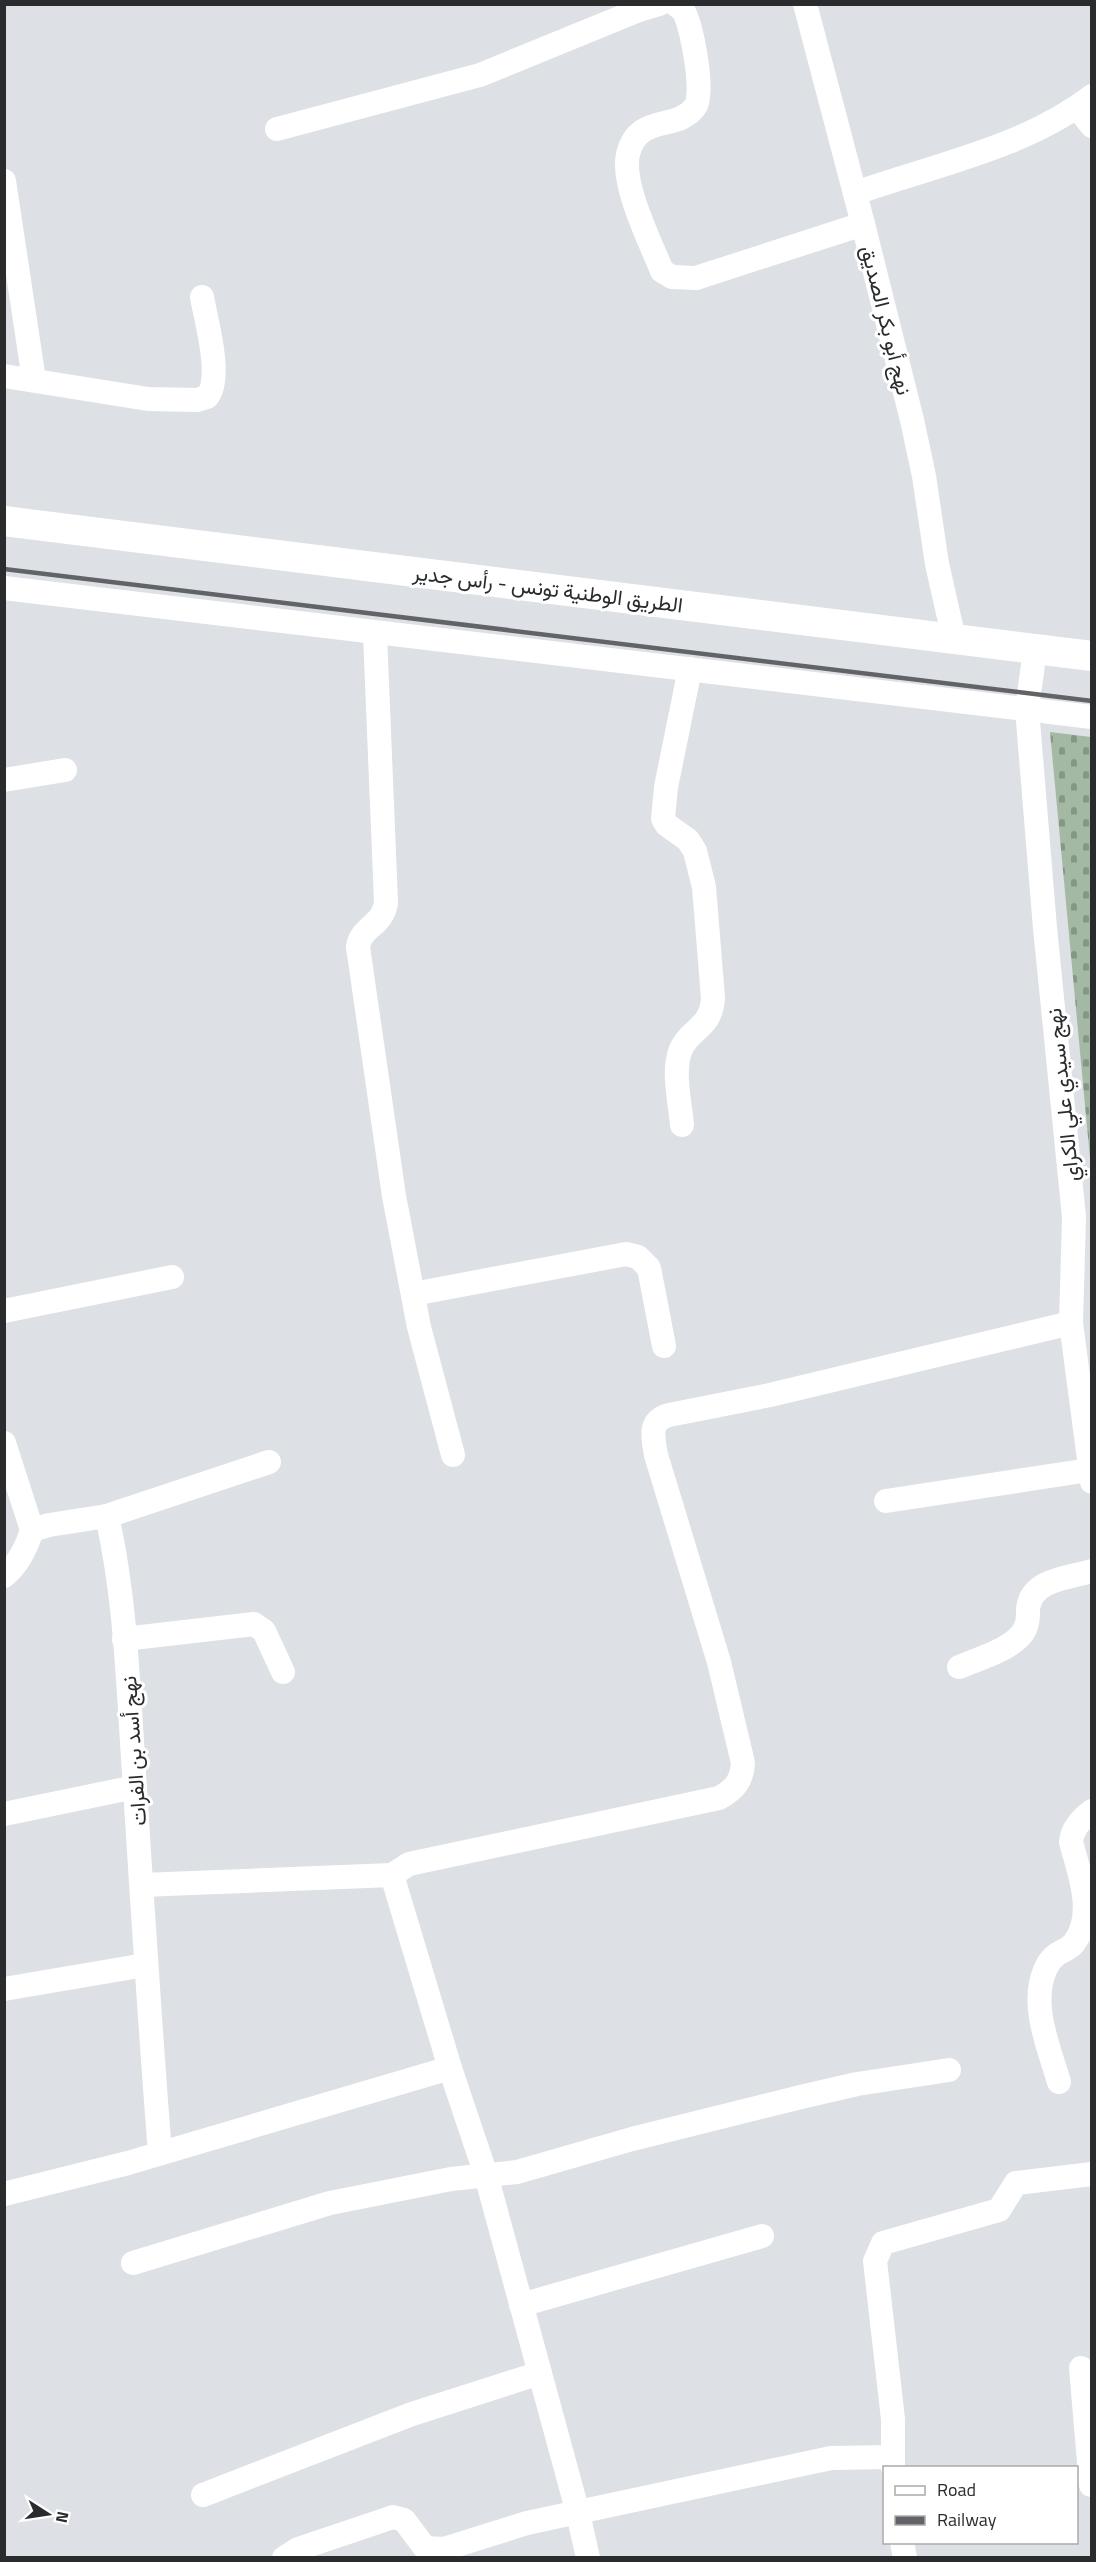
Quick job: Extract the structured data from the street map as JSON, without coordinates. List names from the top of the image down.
{
  "streets": {
    "main road": ["الطريق الوطنية تونس - رأس جدير"],
    "street": ["نهج أبو بكر الصديق", "نهج سيدي علي الكراي", "نهج أسد بن الفرات"]
  },
  "crossings": [
    ["نهج أبو بكر الصديق", "الطريق الوطنية تونس - رأس جدير"],
    ["الطريق الوطنية تونس - رأس جدير", "نهج سيدي علي الكراي"]
  ],
  "legend": ["Road", "Railway"],
  "north": "right"
}
